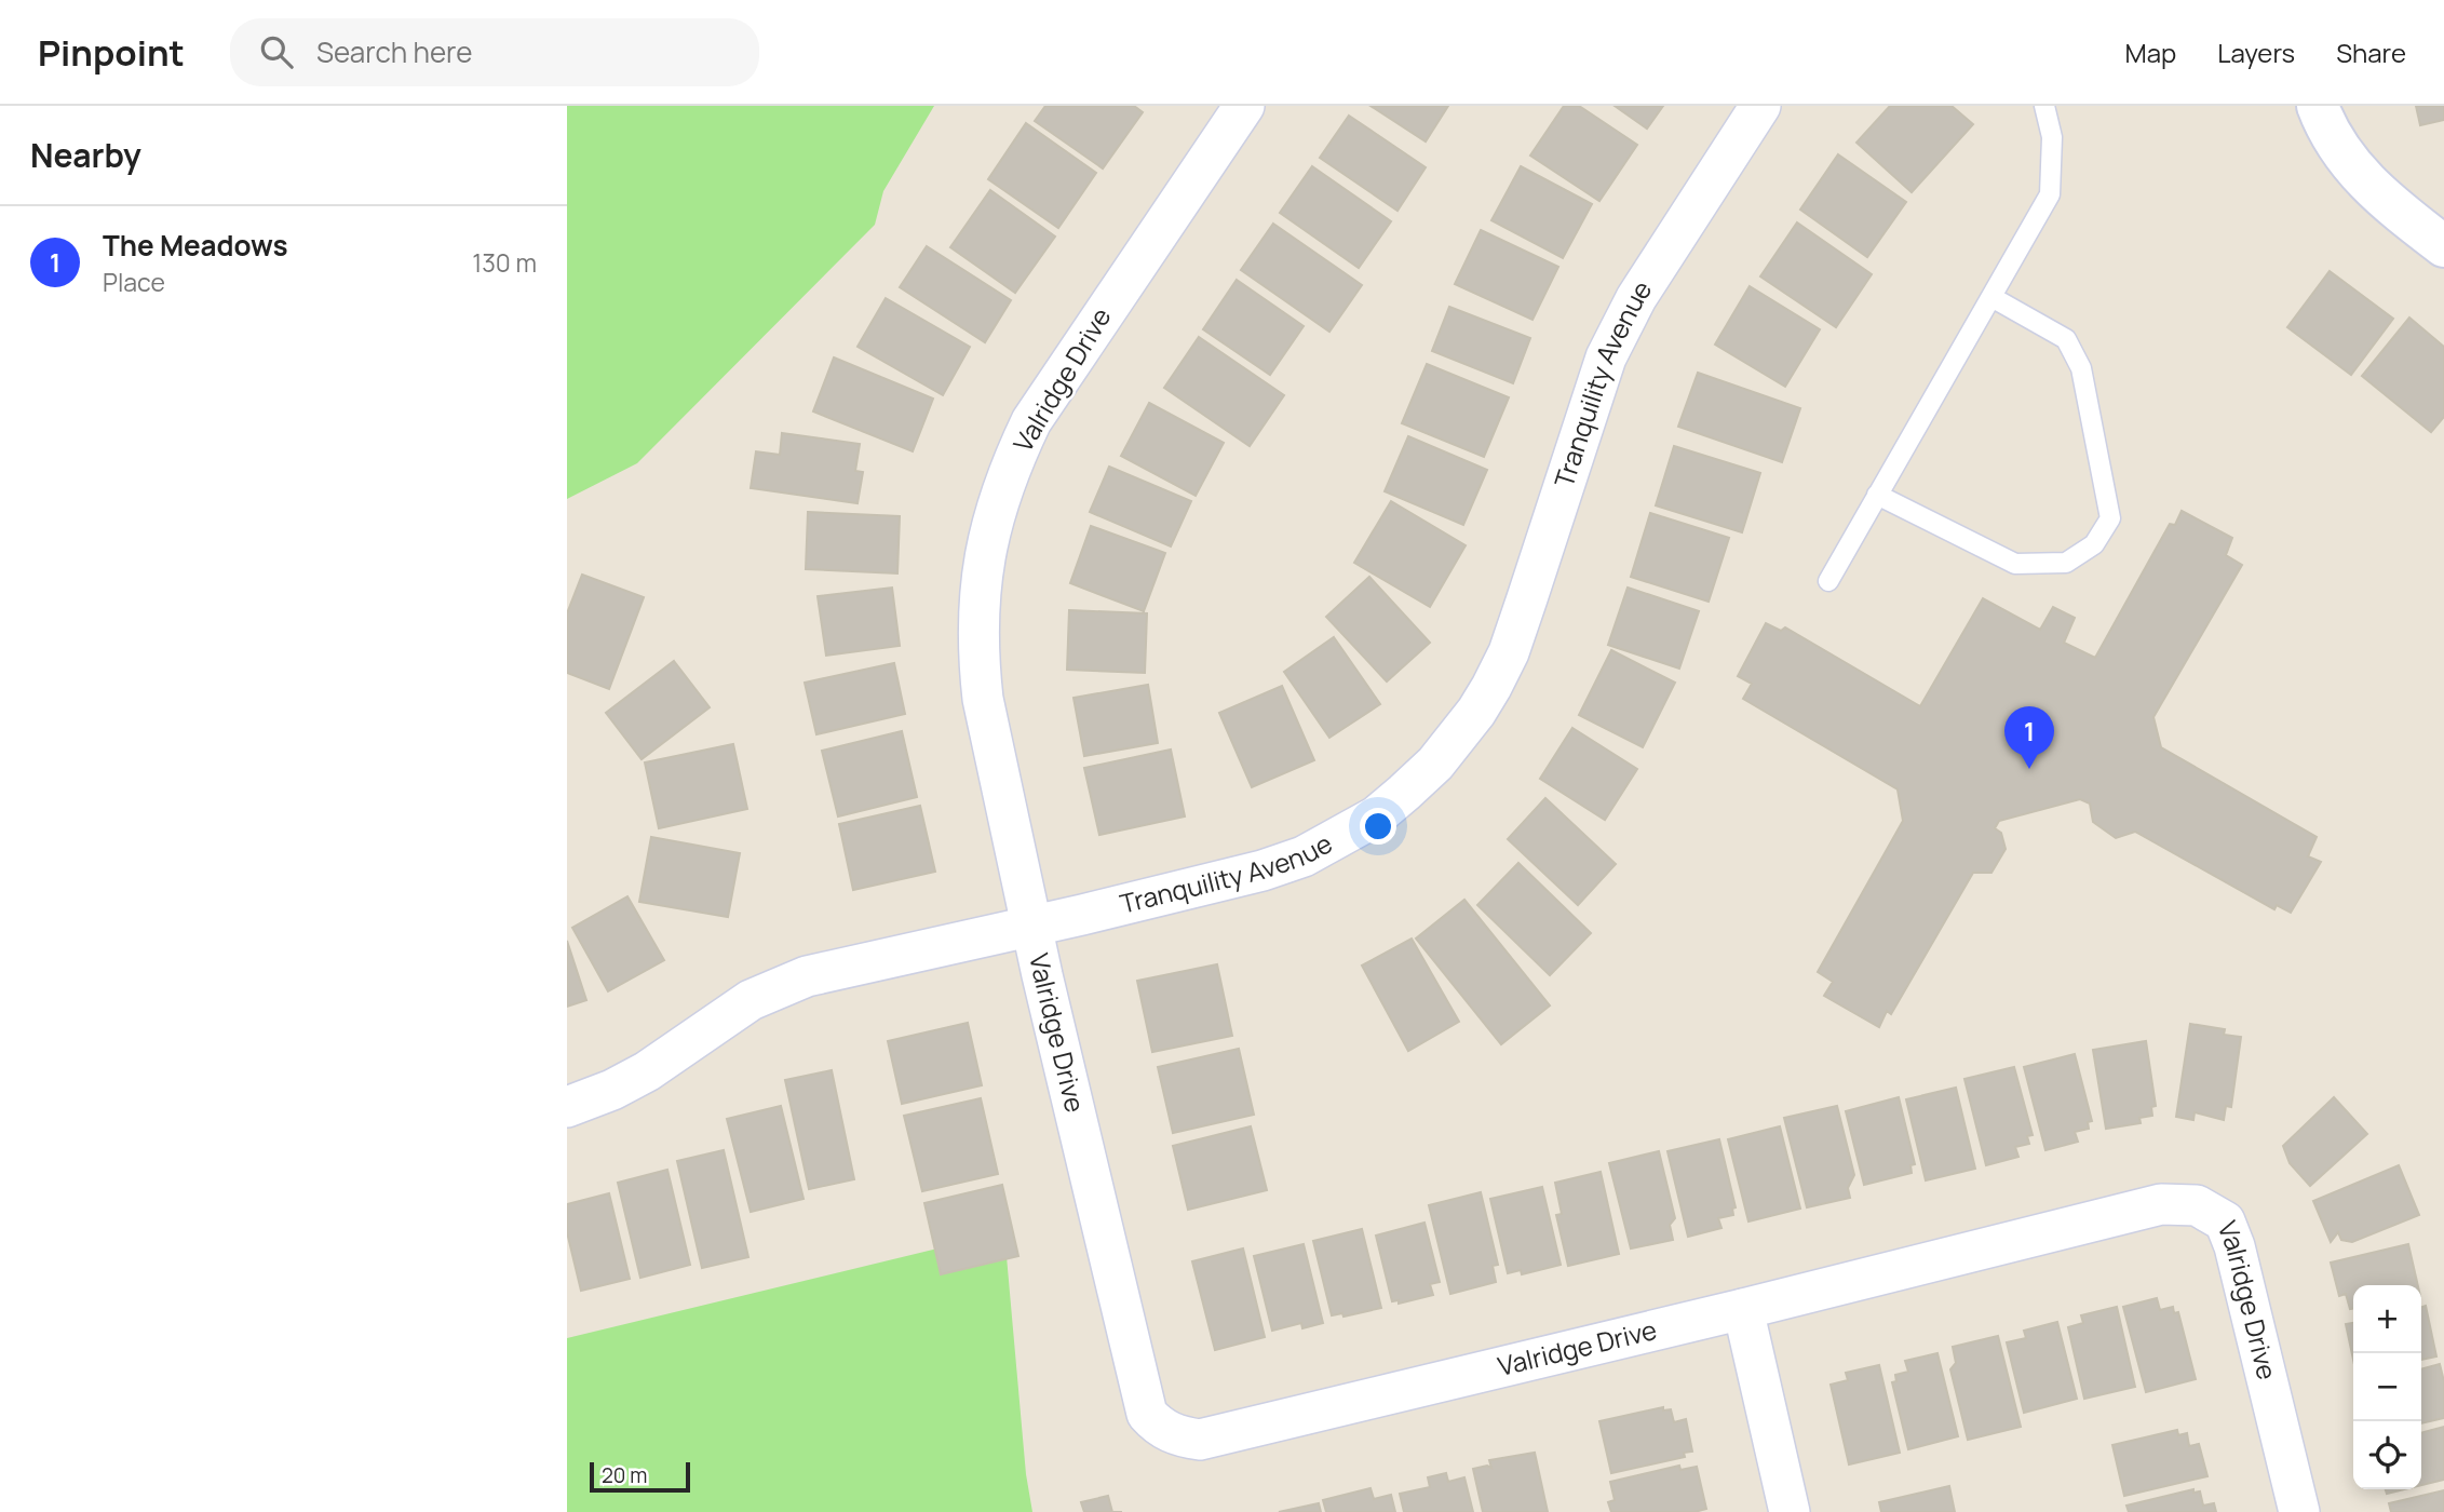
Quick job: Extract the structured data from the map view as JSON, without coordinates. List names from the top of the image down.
{
  "streets": {
    "street": ["Valridge Drive", "Tranquility Avenue"]
  },
  "crossings": [
    ["Valridge Drive", "Tranquility Avenue"]
  ],
  "scale_bar": "20 m",
  "page": {
    "header": "Pinpoint",
    "search": "Search here",
    "nav": ["Map", "Layers", "Share"],
    "heading": "Nearby",
    "list": [
      {
        "mark": "1",
        "name": "The Meadows",
        "note": "Place",
        "value": "130 m"
      }
    ],
    "pins": "1",
    "map_buttons": ["+", "−"],
    "scale": "20 m"
  }
}
